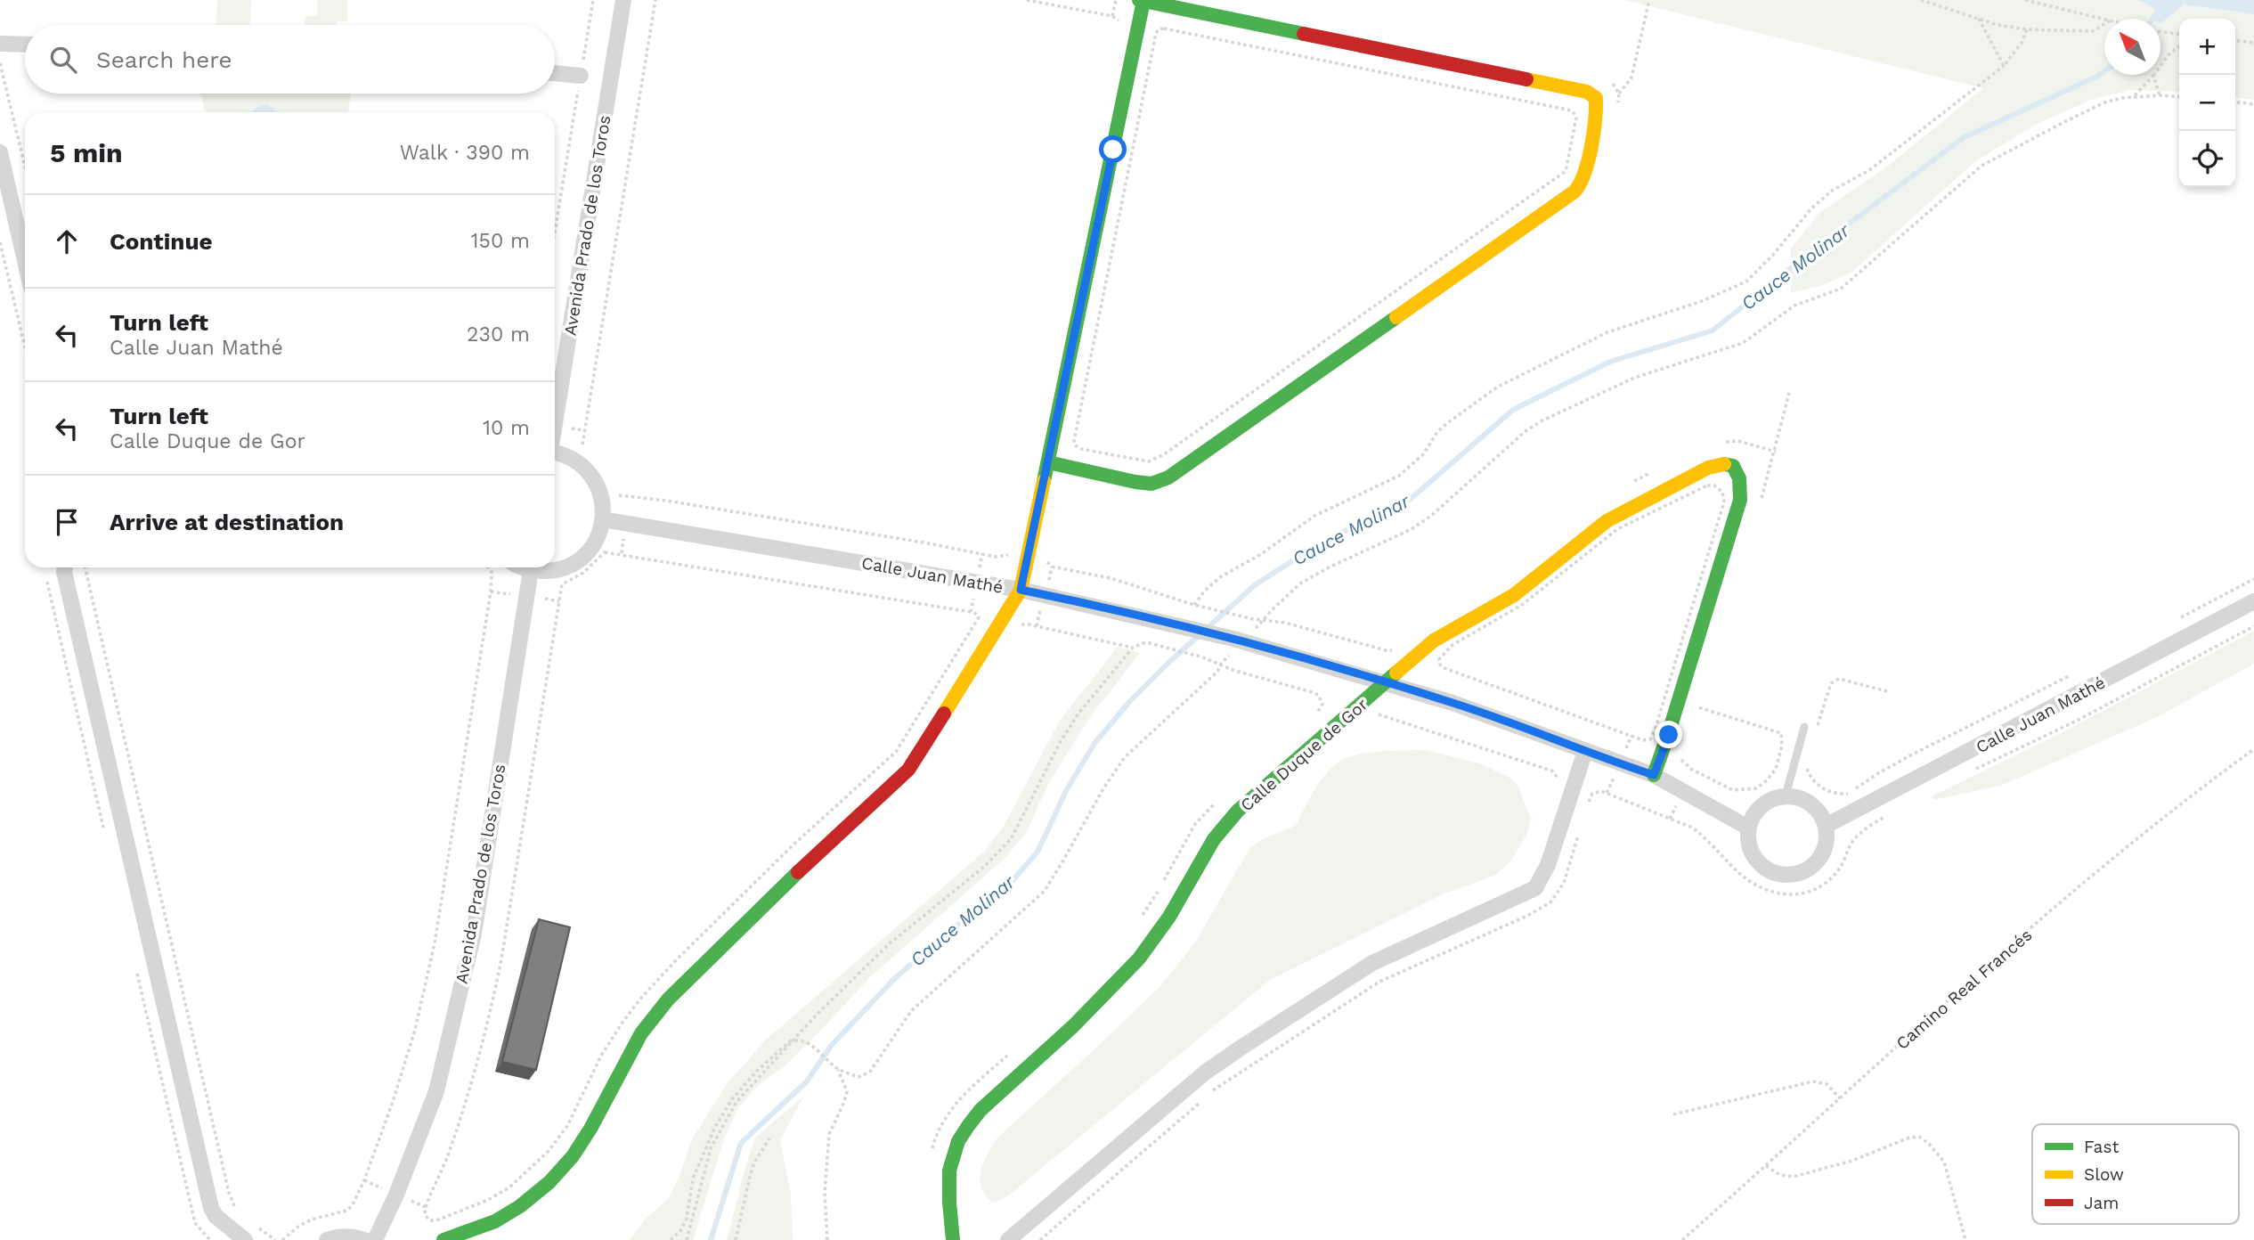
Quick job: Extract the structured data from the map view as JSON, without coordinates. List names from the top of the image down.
{
  "streets": {
    "street": ["Avenida Prado de los Toros", "Calle Juan Mathé", "Calle Duque de Gor"],
    "path": ["Camino Real Francés"]
  },
  "crossings": [
    ["Calle Juan Mathé", "Calle Duque de Gor"]
  ],
  "water": ["Cauce Molinar"],
  "legend": ["Fast", "Slow", "Jam"],
  "north": "top left",
  "page": {
    "map_buttons": ["+", "−"],
    "search": "Search here",
    "heading": ["5 min", "Walk · 390 m"],
    "list": [
      ["Continue", "150 m"],
      ["Turn left", "Calle Juan Mathé", "230 m"],
      ["Turn left", "Calle Duque de Gor", "10 m"],
      "Arrive at destination"
    ]
  }
}
